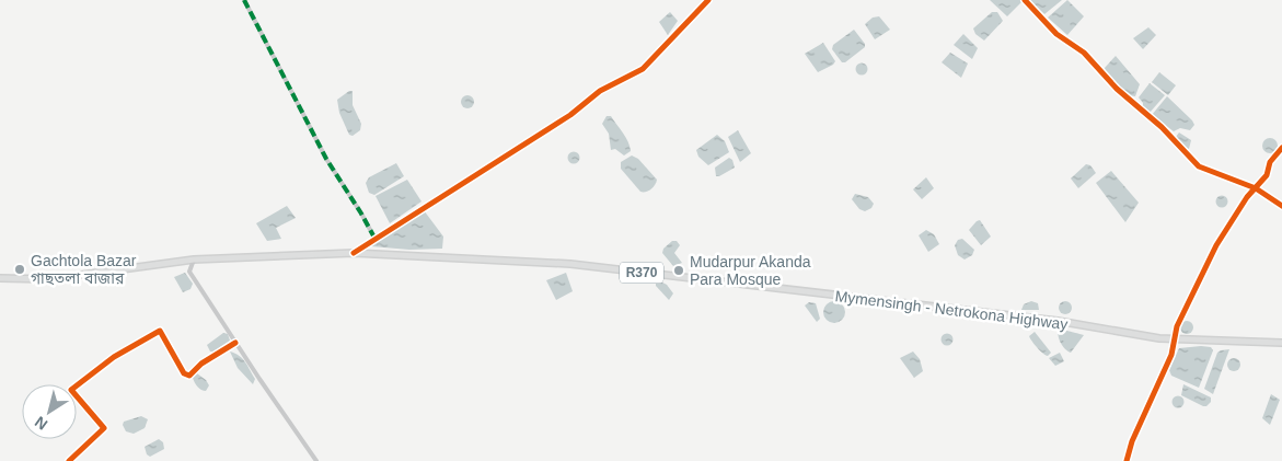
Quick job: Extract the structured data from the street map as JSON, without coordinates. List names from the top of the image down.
{
  "streets": {
    "main road": ["R370", "Mymensingh - Netrokona Highway"]
  },
  "places": ["Gachtola Bazar গাছতলা বাজার", "Mudarpur Akanda Para Mosque"],
  "north": "bottom left"
}
